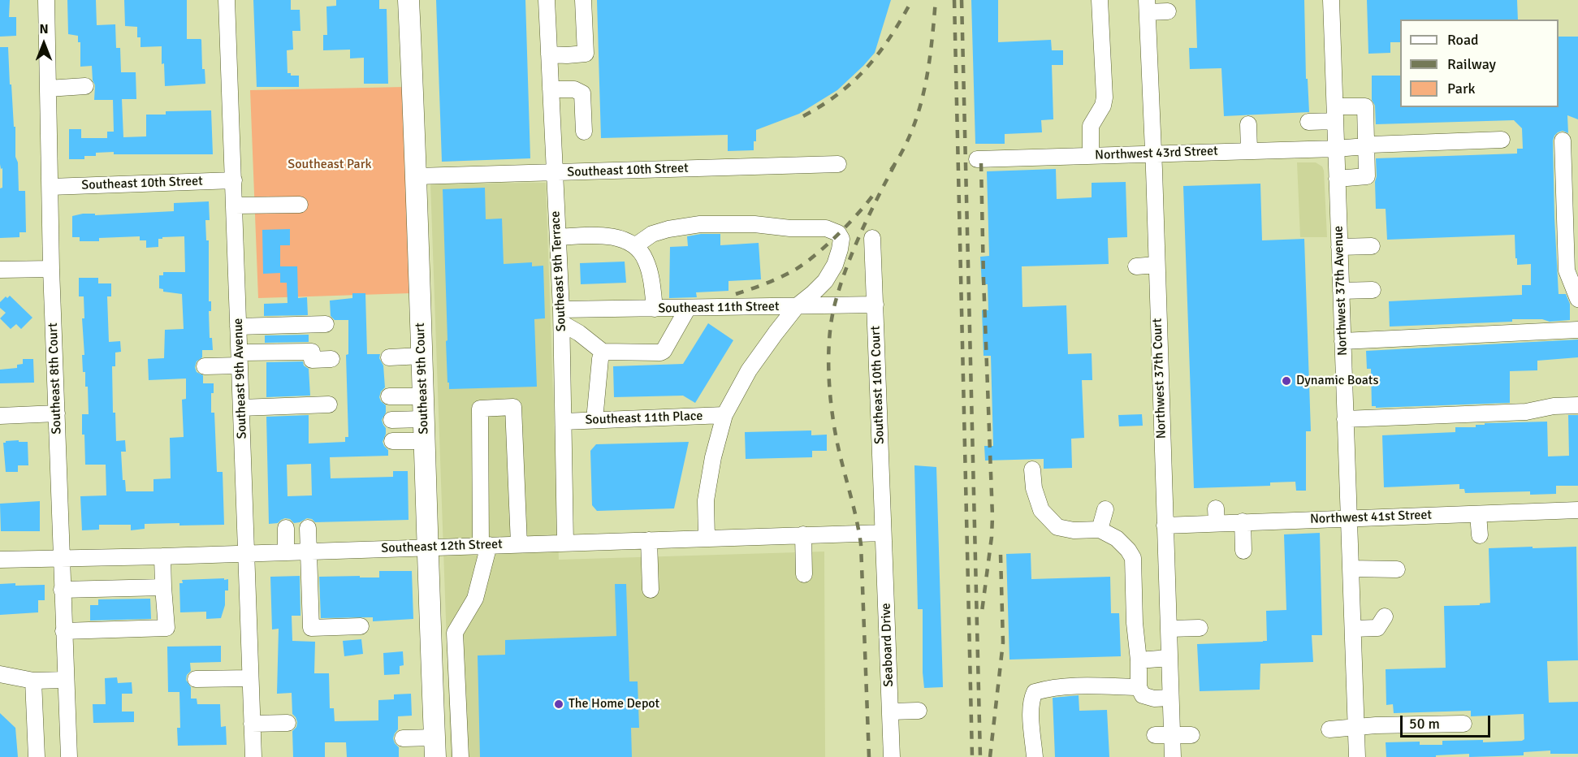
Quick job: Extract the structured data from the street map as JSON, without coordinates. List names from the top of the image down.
{
  "streets": {
    "main road": ["Southeast 9th Court"],
    "street": [
      "Northwest 43rd Street",
      "Southeast 10th Street",
      "Southeast 9th Terrace",
      "Northwest 37th Avenue",
      "Southeast 11th Street",
      "Southeast 8th Court",
      "Southeast 9th Avenue",
      "Northwest 37th Court",
      "Southeast 10th Court",
      "Southeast 11th Place",
      "Northwest 41st Street",
      "Southeast 12th Street",
      "Seaboard Drive"
    ]
  },
  "crossings": [
    ["Northwest 43rd Street", "Northwest 37th Avenue"],
    ["Northwest 43rd Street", "Northwest 37th Court"],
    ["Southeast 10th Street", "Southeast 9th Terrace"],
    ["Southeast 10th Street", "Southeast 8th Court"],
    ["Southeast 10th Street", "Southeast 9th Avenue"],
    ["Southeast 10th Street", "Southeast 9th Court"],
    ["Southeast 9th Terrace", "Southeast 11th Street"],
    ["Southeast 9th Terrace", "Southeast 11th Place"],
    ["Southeast 9th Terrace", "Southeast 12th Street"],
    ["Northwest 37th Avenue", "Northwest 41st Street"],
    ["Southeast 11th Street", "Southeast 10th Court"],
    ["Southeast 8th Court", "Southeast 12th Street"],
    ["Southeast 9th Avenue", "Southeast 12th Street"],
    ["Southeast 9th Court", "Southeast 12th Street"],
    ["Northwest 37th Court", "Northwest 41st Street"],
    ["Southeast 10th Court", "Southeast 12th Street"],
    ["Southeast 10th Court", "Seaboard Drive"],
    ["Southeast 12th Street", "Seaboard Drive"]
  ],
  "parks": ["Southeast Park"],
  "places": ["Dynamic Boats", "The Home Depot"],
  "legend": ["Road", "Railway", "Park"],
  "scale_bar": "50 m",
  "north": "top"
}
